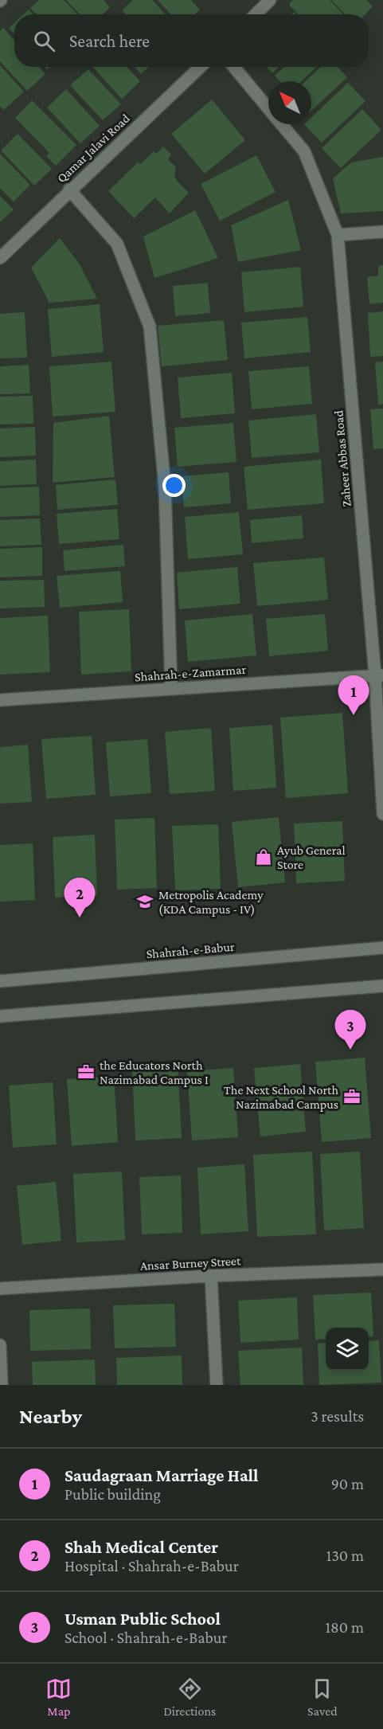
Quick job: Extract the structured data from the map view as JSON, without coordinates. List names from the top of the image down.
{
  "streets": {
    "street": [
      "Qamar Jalavi Road",
      "Zaheer Abbas Road",
      "Shahrah-e-Zamarmar",
      "Shahrah-e-Babur",
      "Ansar Burney Street"
    ]
  },
  "crossings": [
    ["Zaheer Abbas Road", "Shahrah-e-Zamarmar"]
  ],
  "places": {
    "shop": ["Ayub General Store"],
    "school or university": ["Metropolis Academy (KDA Campus - IV)"],
    "office": ["the Educators North Nazimabad Campus I", "The Next School North Nazimabad Campus"]
  },
  "north": "top left",
  "page": {
    "search": "Search here",
    "pins": ["1", "2", "3"],
    "heading": ["Nearby", "3 results"],
    "list": [
      {
        "mark": "1",
        "name": "Saudagraan Marriage Hall",
        "note": "Public building",
        "value": "90 m"
      },
      {
        "mark": "2",
        "name": "Shah Medical Center",
        "note": "Hospital · Shahrah-e-Babur",
        "value": "130 m"
      },
      {
        "mark": "3",
        "name": "Usman Public School",
        "note": "School · Shahrah-e-Babur",
        "value": "180 m"
      }
    ],
    "nav": ["Map", "Directions", "Saved"]
  }
}
